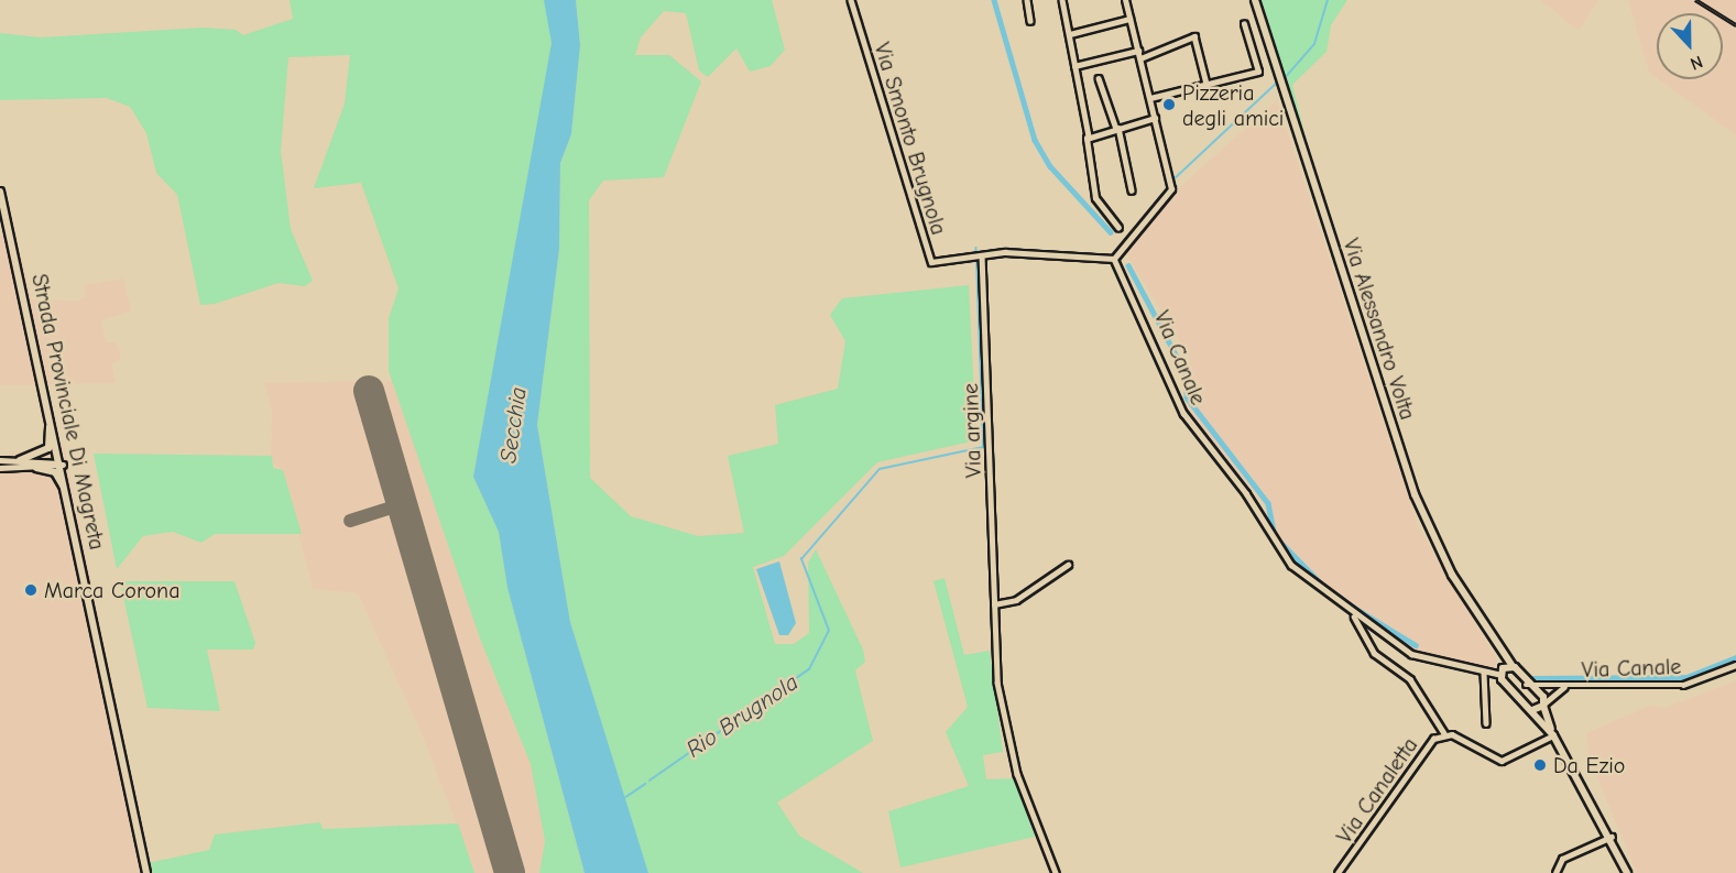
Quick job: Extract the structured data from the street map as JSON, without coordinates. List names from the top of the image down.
{
  "streets": {
    "main road": ["Via Alessandro Volta", "Strada Provinciale Di Magreta"],
    "street": [
      "Via Smonto Brugnola",
      "Via Canale",
      "Via argine",
      "Via Canaletta"
    ]
  },
  "crossings": [
    ["Via Smonto Brugnola", "Via Canale"],
    ["Via Smonto Brugnola", "Via argine"]
  ],
  "water": ["Secchia", "Rio Brugnola"],
  "places": ["Pizzeria degli amici", "Marca Corona", "Da Ezio"],
  "north": "bottom"
}
